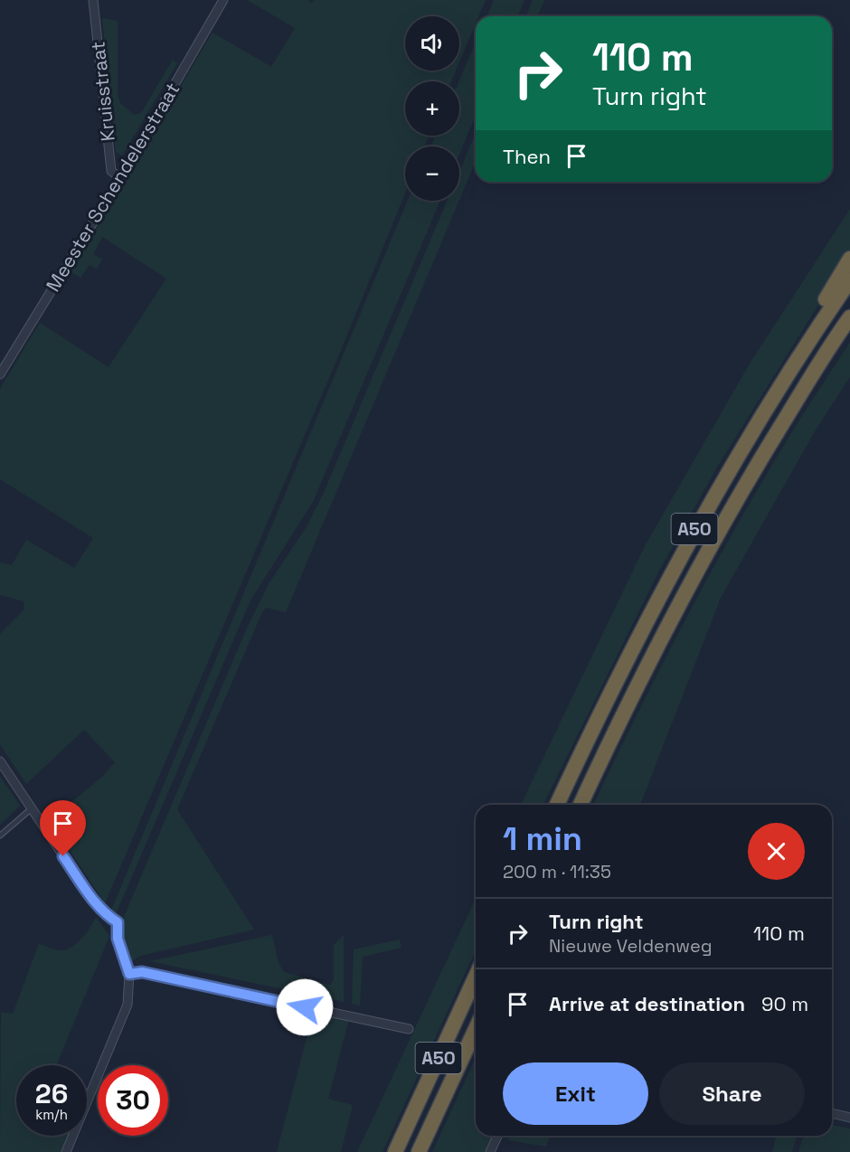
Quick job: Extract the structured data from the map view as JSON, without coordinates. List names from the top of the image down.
{
  "streets": {
    "highway": ["A50"],
    "street": ["Kruisstraat", "Meester Schendelerstraat"]
  },
  "crossings": [
    ["Kruisstraat", "Meester Schendelerstraat"]
  ],
  "page": {
    "map_buttons": ["+", "−"],
    "turn": ["110 m", "Turn right"],
    "then": "Then",
    "heading": ["1 min", "200 m · 11:35"],
    "list": [
      {
        "name": "Turn right",
        "note": "Nieuwe Veldenweg",
        "value": "110 m"
      },
      {
        "name": "Arrive at destination",
        "value": "90 m"
      }
    ],
    "buttons": ["Exit", "Share"],
    "speed": "26 km/h",
    "limit": "30"
  }
}
